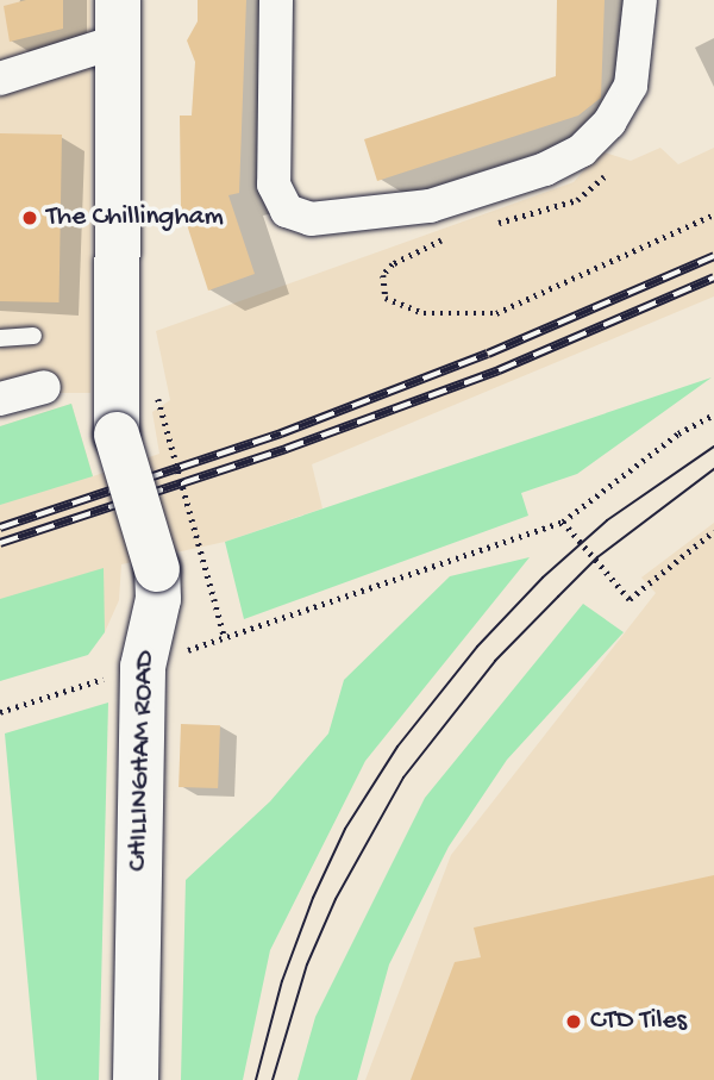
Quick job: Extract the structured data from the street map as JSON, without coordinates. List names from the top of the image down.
{
  "streets": {
    "main road": ["CHILLINGHAM ROAD"]
  },
  "places": ["The Chillingham", "CTD Tiles"]
}
